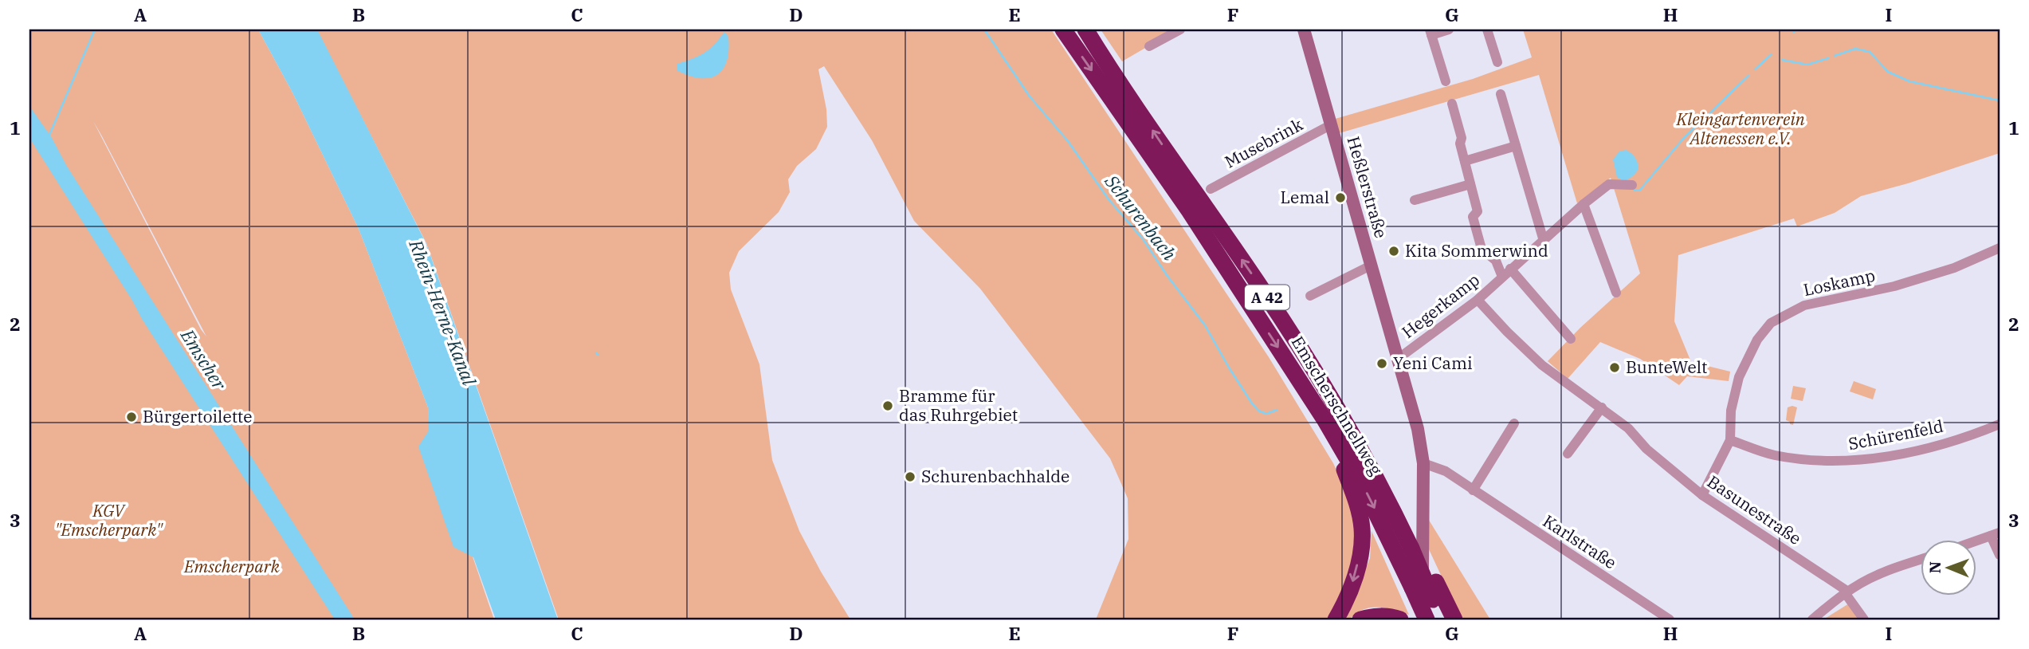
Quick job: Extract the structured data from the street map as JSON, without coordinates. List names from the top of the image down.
{
  "streets": {
    "highway": ["A 42", "Emscherschnellweg"],
    "street": [
      "Musebrink",
      "Heßlerstraße",
      "Loskamp",
      "Hegerkamp",
      "Schürenfeld",
      "Basunestraße",
      "Karlstraße"
    ]
  },
  "crossings": [
    ["Musebrink", "Heßlerstraße"],
    ["Heßlerstraße", "Hegerkamp"],
    ["Heßlerstraße", "Emscherschnellweg"],
    ["Heßlerstraße", "Karlstraße"],
    ["Loskamp", "Schürenfeld"],
    ["Loskamp", "Basunestraße"]
  ],
  "water": ["Schurenbach", "Rhein-Herne-Kanal", "Emscher"],
  "parks": ["Kleingartenverein Altenessen e.V.", "KGV \"Emscherpark\"", "Emscherpark"],
  "places": [
    "Lemal",
    "Kita Sommerwind",
    "Yeni Cami",
    "BunteWelt",
    "Bramme für das Ruhrgebiet",
    "Bürgertoilette",
    "Schurenbachhalde"
  ],
  "north": "left",
  "grid": {
    "columns": [
      "A",
      "B",
      "C",
      "D",
      "E",
      "F",
      "G",
      "H",
      "I"
    ],
    "rows": ["1", "2", "3"]
  }
}
